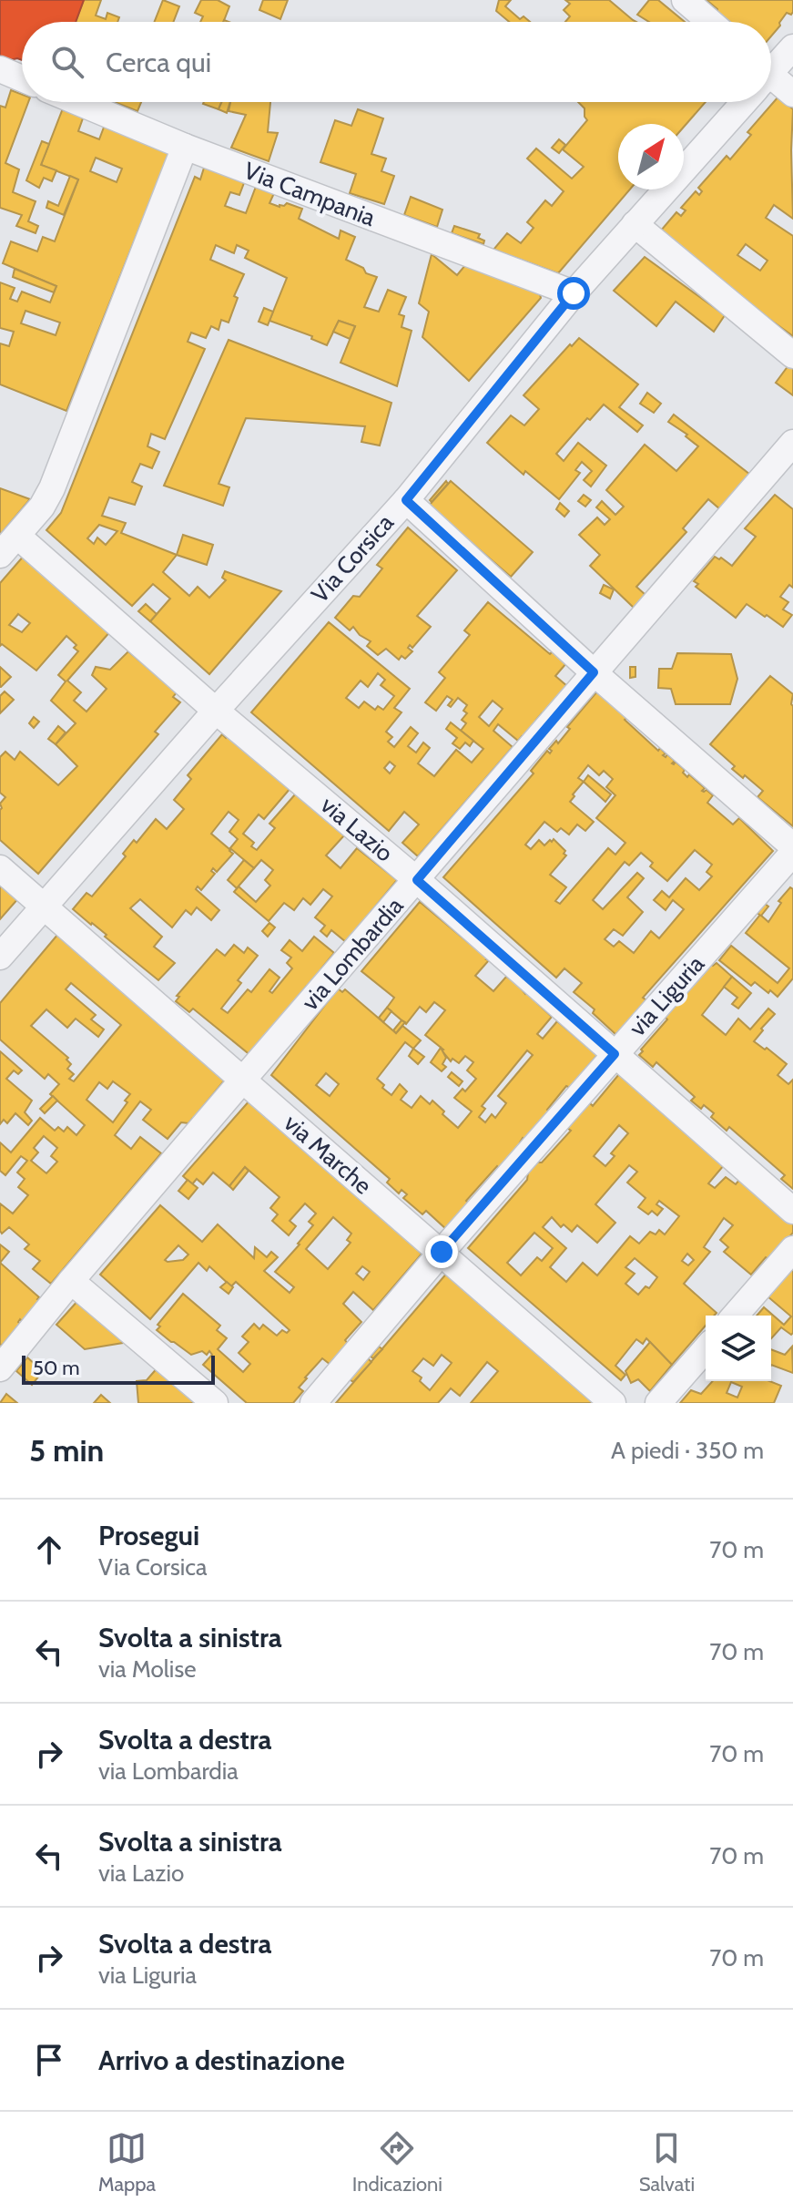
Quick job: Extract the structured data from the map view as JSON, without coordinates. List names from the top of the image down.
{
  "streets": {
    "street": [
      "Via Campania",
      "Via Corsica",
      "via Lazio",
      "via Lombardia",
      "via Liguria",
      "via Marche"
    ]
  },
  "crossings": [
    ["Via Campania", "Via Corsica"],
    ["Via Corsica", "via Lazio"],
    ["Via Corsica", "via Marche"],
    ["via Lazio", "via Lombardia"],
    ["via Lazio", "via Liguria"],
    ["via Lombardia", "via Marche"],
    ["via Liguria", "via Marche"]
  ],
  "scale_bar": "50 m",
  "north": "top right",
  "page": {
    "search": "Cerca qui",
    "scale": "50 m",
    "heading": ["5 min", "A piedi · 350 m"],
    "list": [
      ["Prosegui", "Via Corsica", "70 m"],
      ["Svolta a sinistra", "via Molise", "70 m"],
      ["Svolta a destra", "via Lombardia", "70 m"],
      ["Svolta a sinistra", "via Lazio", "70 m"],
      ["Svolta a destra", "via Liguria", "70 m"],
      "Arrivo a destinazione"
    ],
    "nav": ["Mappa", "Indicazioni", "Salvati"]
  }
}
